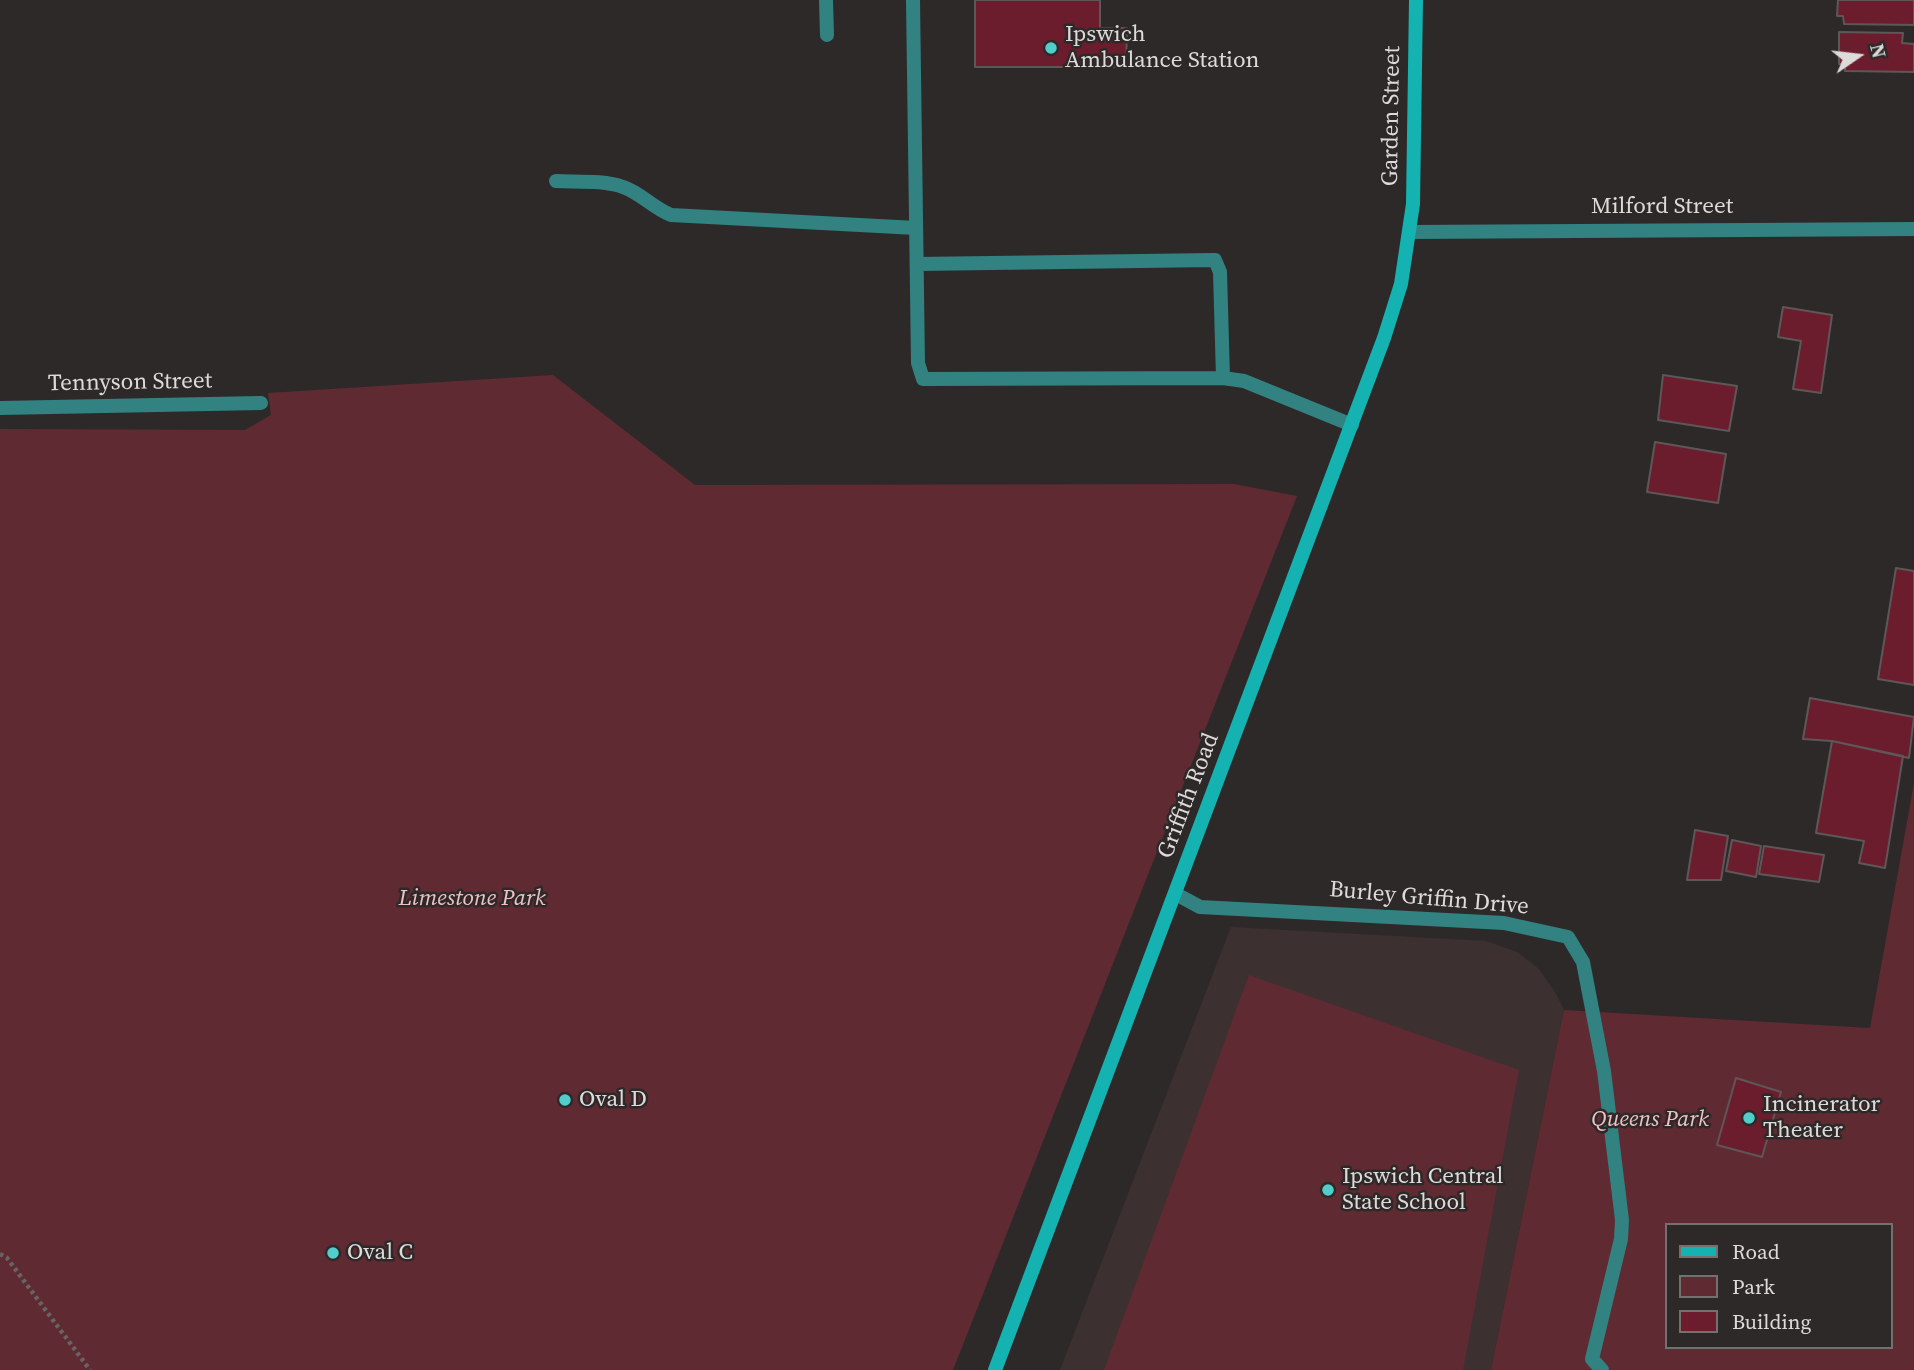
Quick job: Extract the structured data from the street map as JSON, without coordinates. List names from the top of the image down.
{
  "streets": {
    "street": [
      "Garden Street",
      "Milford Street",
      "Tennyson Street",
      "Griffith Road",
      "Burley Griffin Drive"
    ]
  },
  "crossings": [
    ["Garden Street", "Milford Street"],
    ["Garden Street", "Griffith Road"],
    ["Milford Street", "Griffith Road"],
    ["Griffith Road", "Burley Griffin Drive"]
  ],
  "parks": ["Limestone Park", "Queens Park"],
  "places": [
    "Ipswich Ambulance Station",
    "Oval D",
    "Incinerator Theater",
    "Ipswich Central State School",
    "Oval C"
  ],
  "legend": ["Road", "Park", "Building"],
  "north": "right"
}
